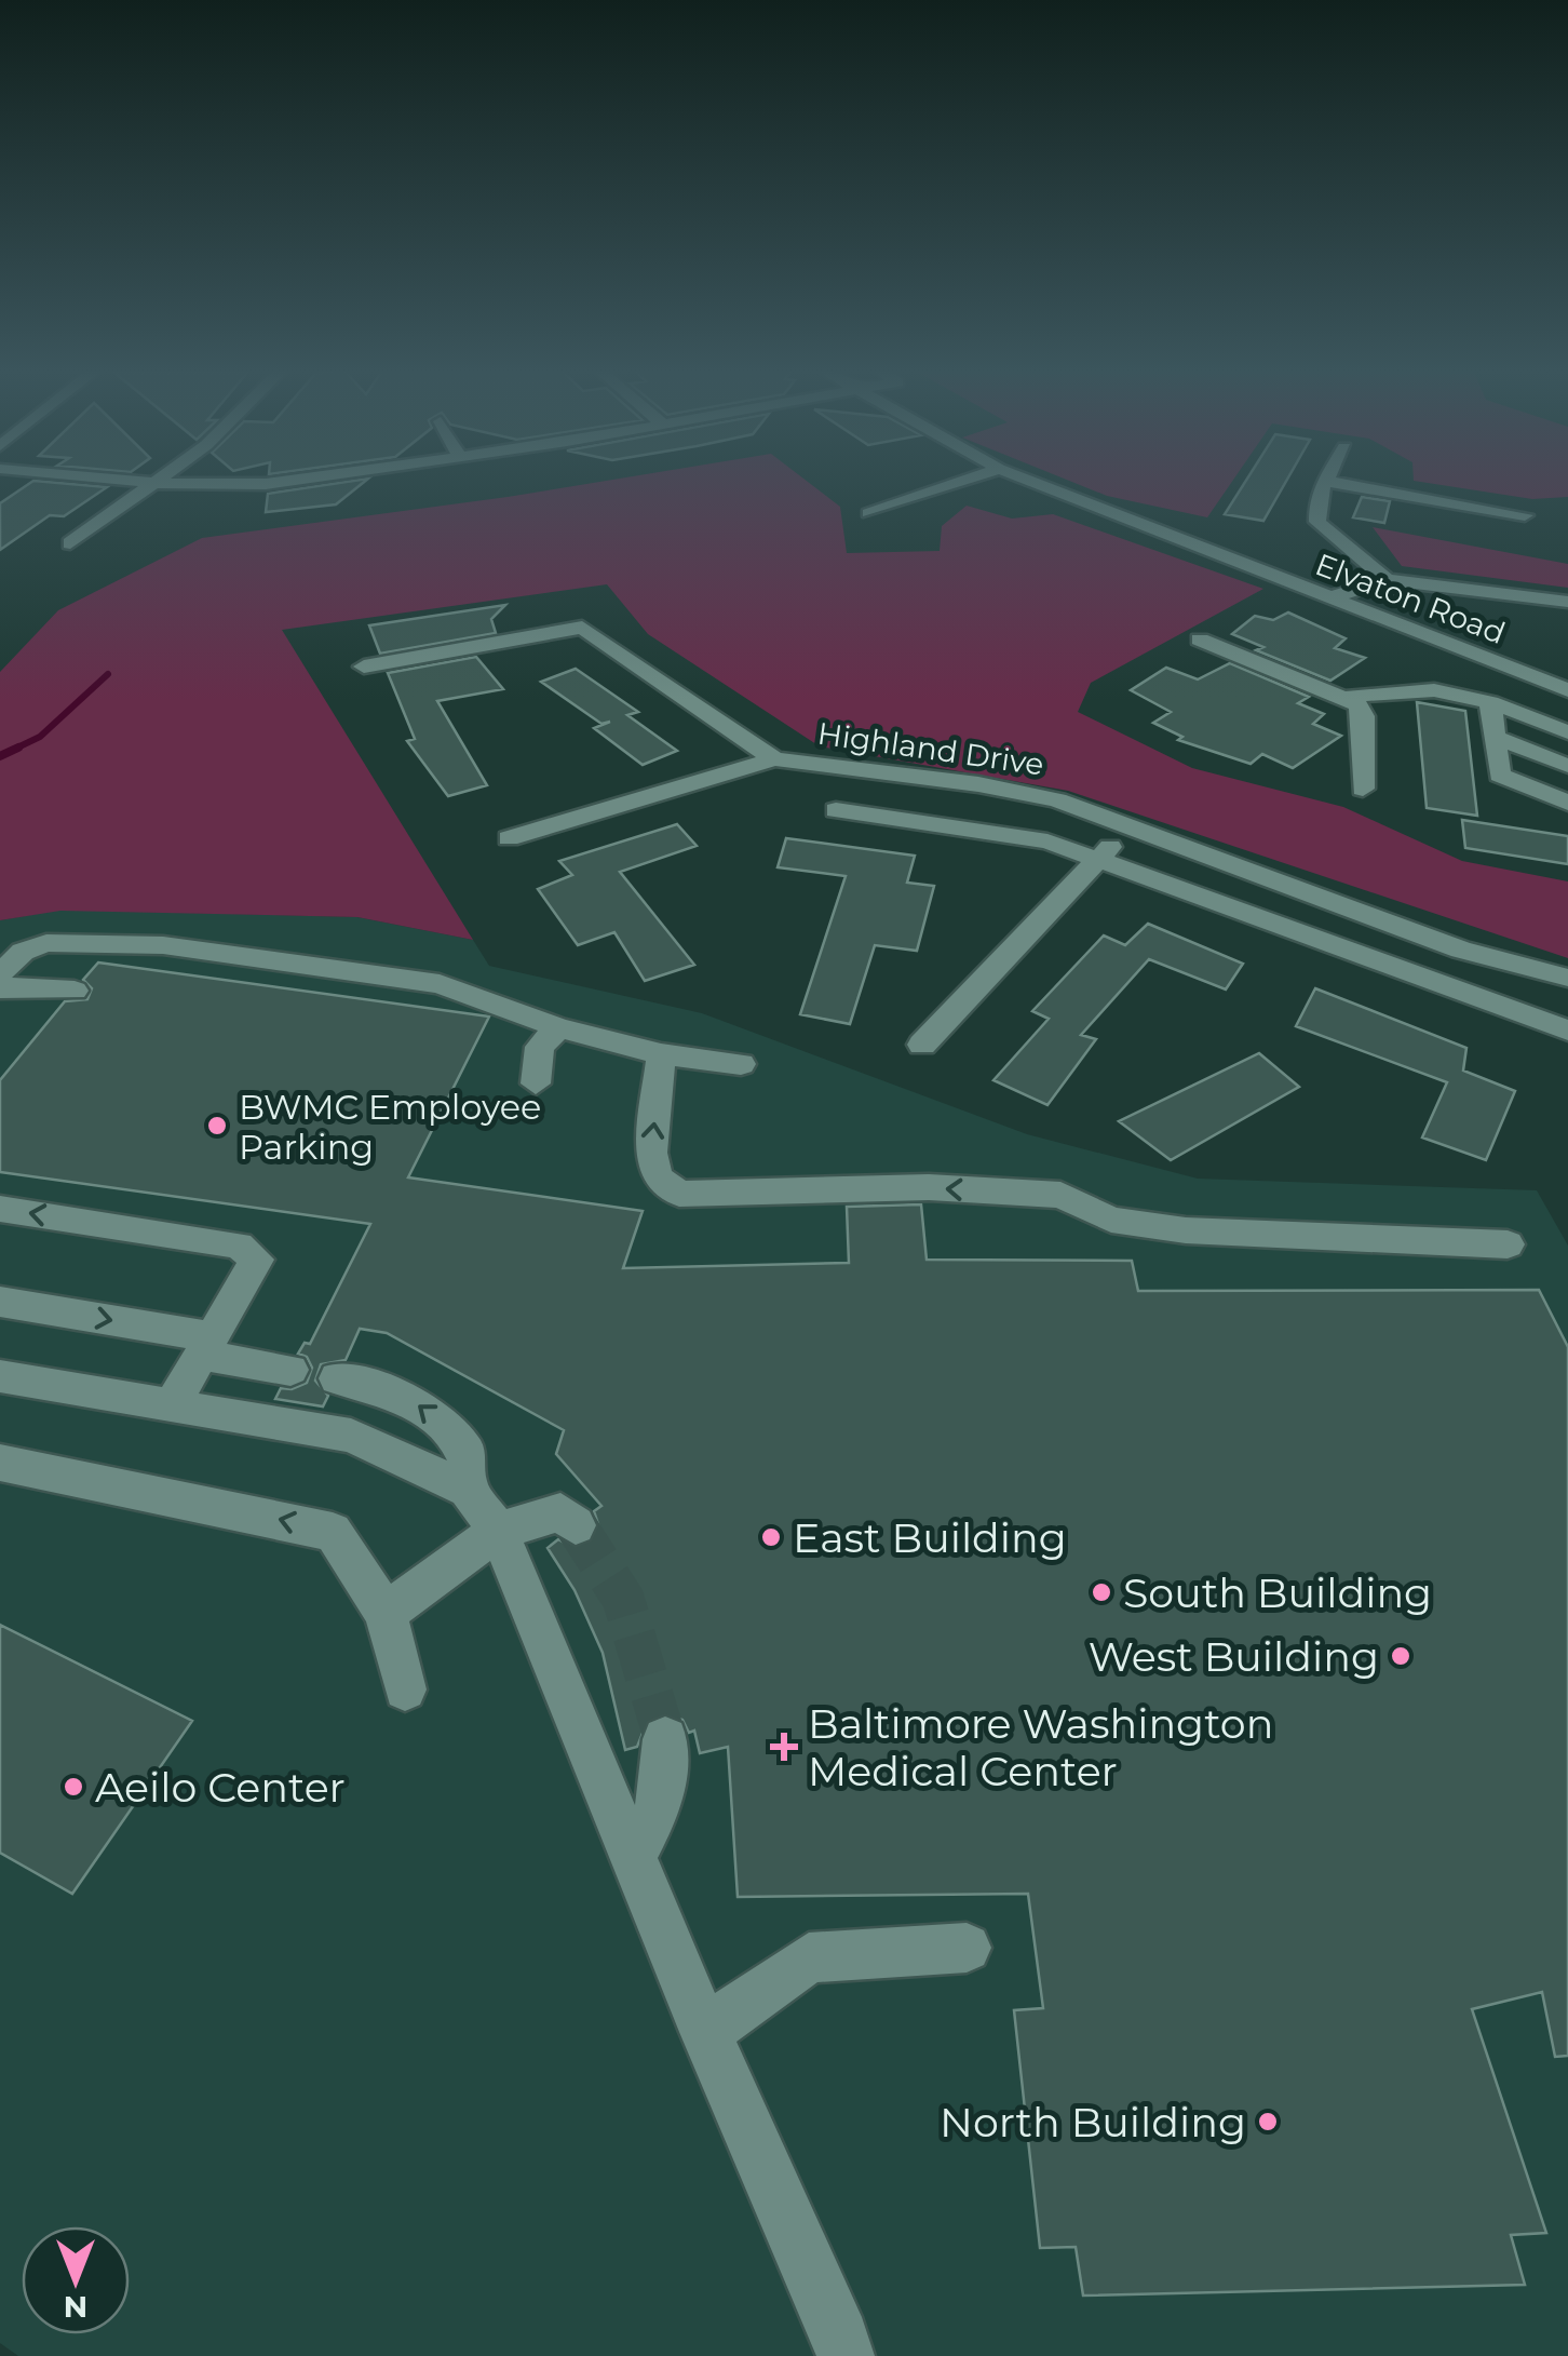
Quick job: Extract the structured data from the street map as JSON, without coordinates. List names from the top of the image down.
{
  "streets": {
    "street": ["Elvaton Road", "Highland Drive"]
  },
  "places": {
    "other": [
      "BWMC Employee Parking",
      "East Building",
      "South Building",
      "West Building",
      "Aeilo Center",
      "North Building"
    ],
    "health": ["Baltimore Washington Medical Center"]
  },
  "north": "bottom"
}
